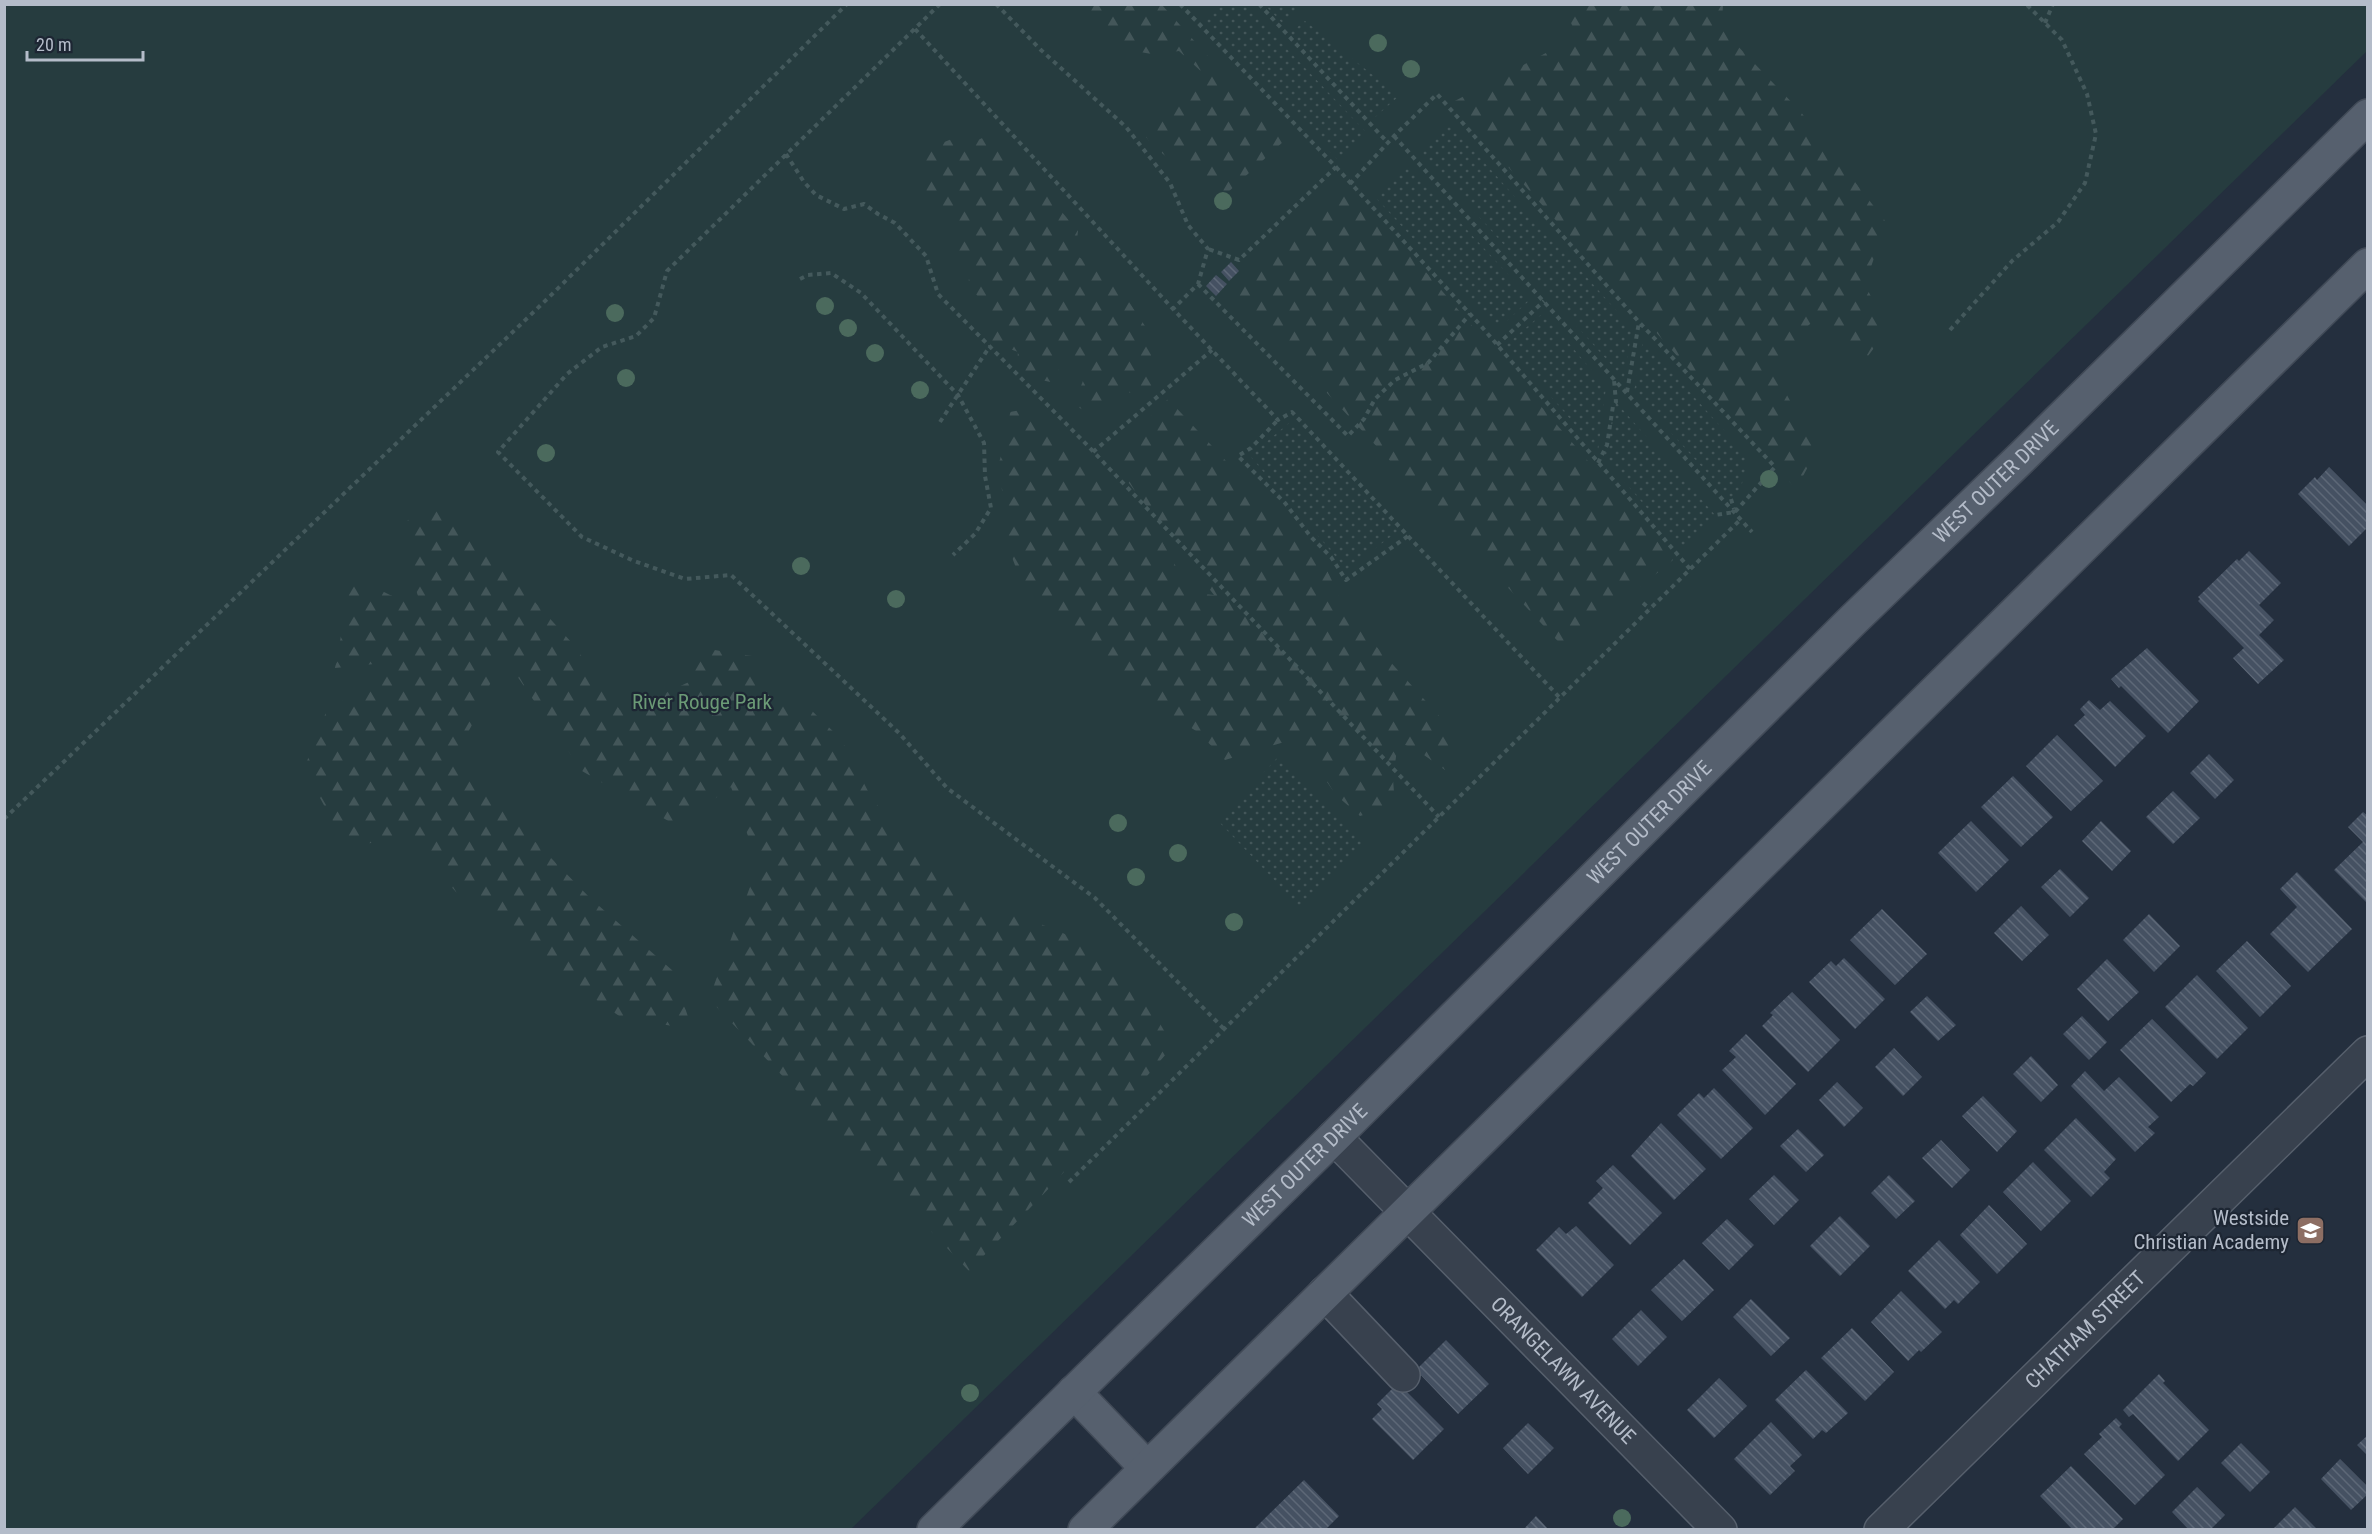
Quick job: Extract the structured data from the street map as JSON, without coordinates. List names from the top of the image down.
{
  "streets": {
    "main road": ["WEST OUTER DRIVE"],
    "street": ["CHATHAM STREET", "ORANGELAWN AVENUE"]
  },
  "crossings": [
    ["WEST OUTER DRIVE", "ORANGELAWN AVENUE"]
  ],
  "parks": ["River Rouge Park"],
  "places": {
    "school or university": ["Westside Christian Academy"]
  },
  "scale_bar": "20 m"
}
